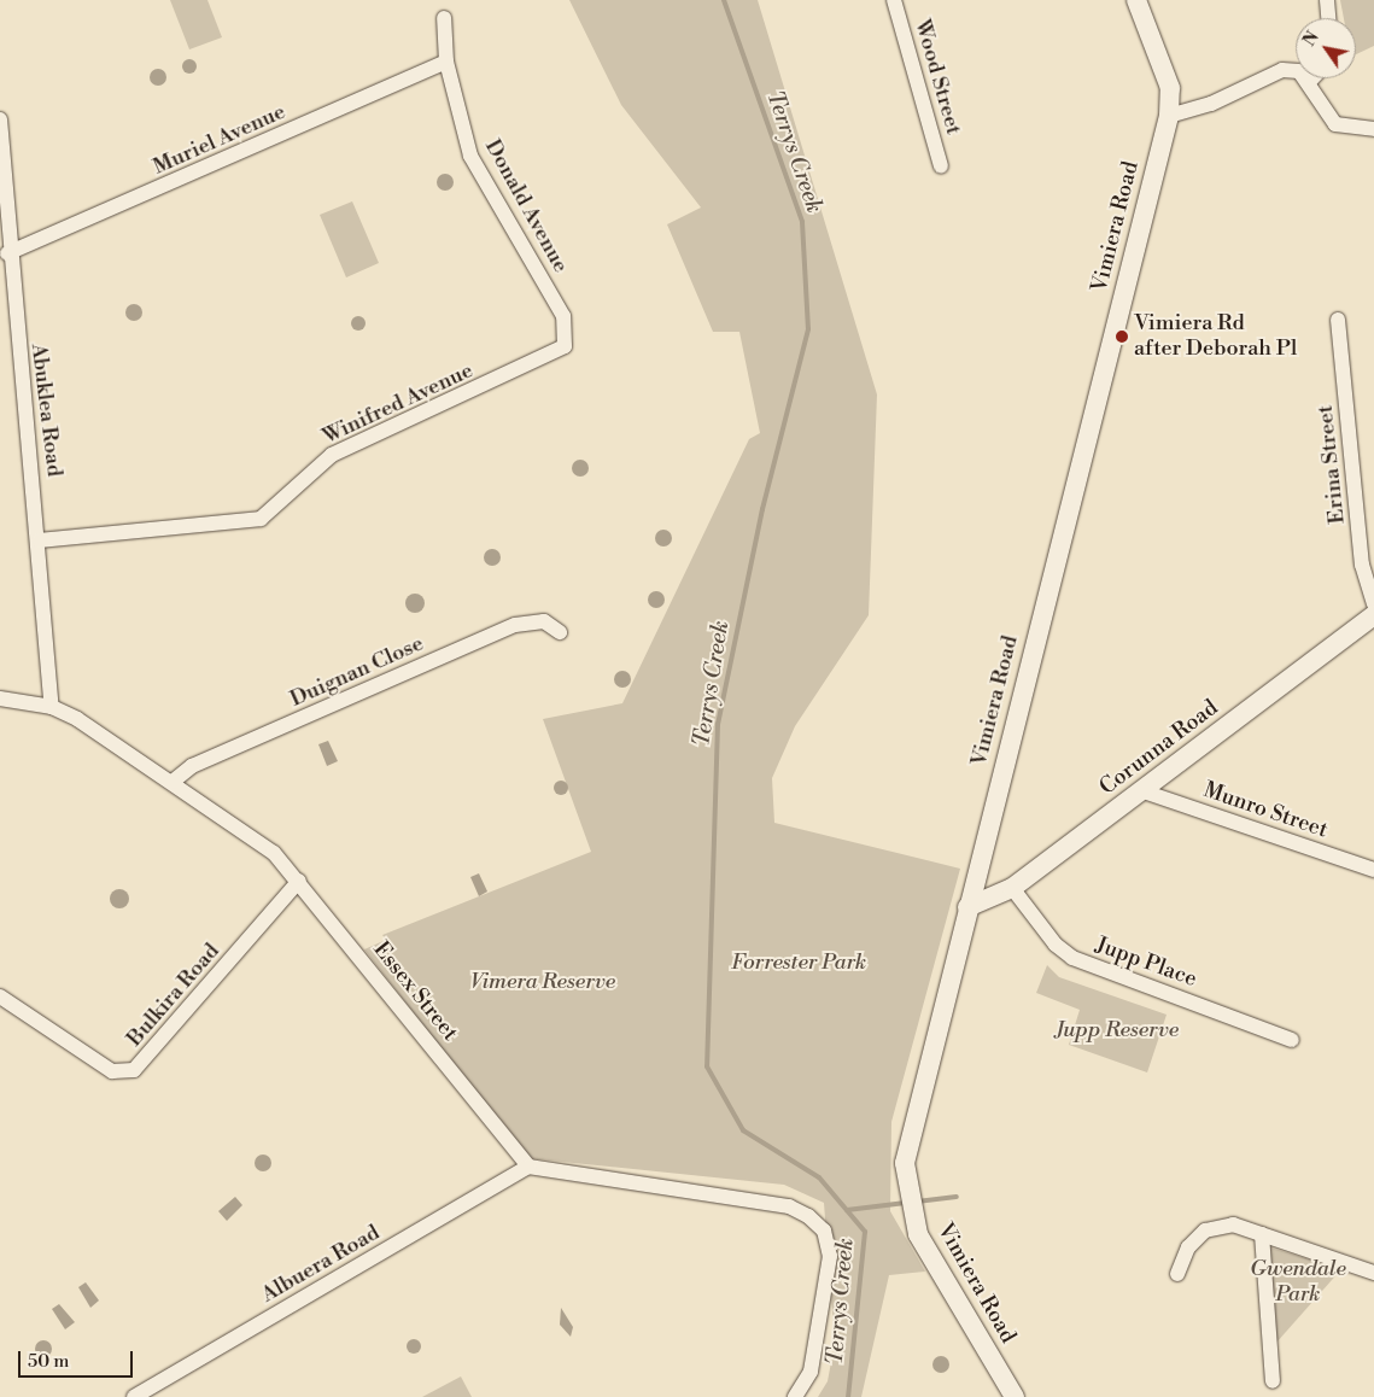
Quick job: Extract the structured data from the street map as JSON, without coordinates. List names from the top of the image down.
{
  "streets": {
    "street": [
      "Wood Street",
      "Muriel Avenue",
      "Donald Avenue",
      "Vimiera Road",
      "Winifred Avenue",
      "Abuklea Road",
      "Erina Street",
      "Duignan Close",
      "Corunna Road",
      "Munro Street",
      "Jupp Place",
      "Essex Street",
      "Bulkira Road",
      "Albuera Road"
    ]
  },
  "crossings": [
    ["Muriel Avenue", "Donald Avenue"],
    ["Muriel Avenue", "Abuklea Road"],
    ["Donald Avenue", "Winifred Avenue"],
    ["Vimiera Road", "Corunna Road"],
    ["Winifred Avenue", "Abuklea Road"],
    ["Abuklea Road", "Essex Street"],
    ["Duignan Close", "Essex Street"],
    ["Corunna Road", "Munro Street"],
    ["Corunna Road", "Jupp Place"],
    ["Essex Street", "Bulkira Road"],
    ["Essex Street", "Albuera Road"]
  ],
  "water": ["Terrys Creek"],
  "parks": [
    "Forrester Park",
    "Vimera Reserve",
    "Jupp Reserve",
    "Gwendale Park"
  ],
  "places": ["Vimiera Rd after Deborah Pl"],
  "scale_bar": "50 m",
  "north": "top left"
}
